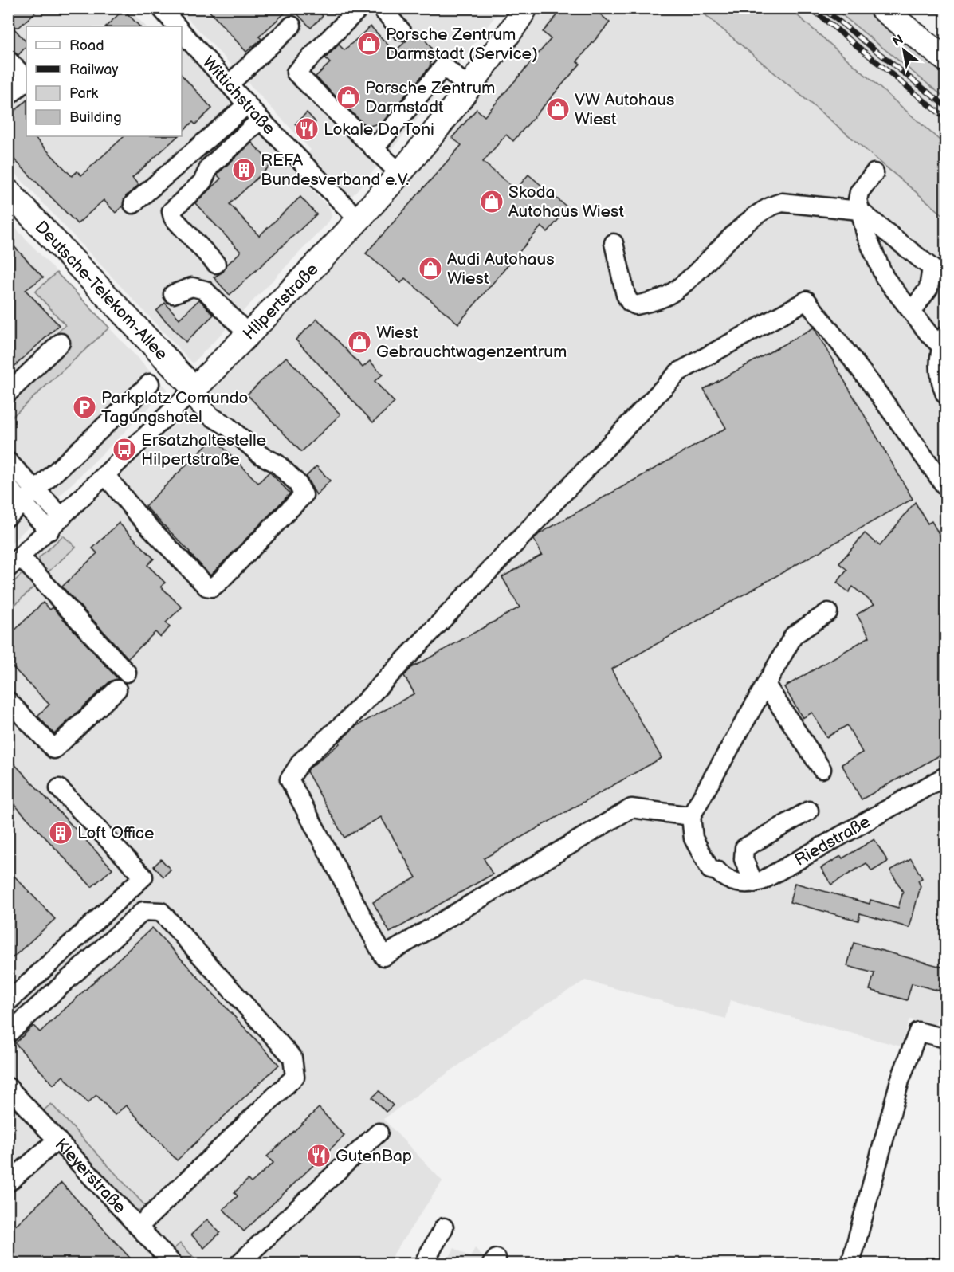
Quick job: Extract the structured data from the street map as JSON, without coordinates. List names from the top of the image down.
{
  "streets": {
    "main road": ["Deutsche-Telekom-Allee", "Hilpertstraße"],
    "street": ["Wittichstraße", "Riedstraße", "Kleyerstraße"]
  },
  "crossings": [
    ["Wittichstraße", "Hilpertstraße"],
    ["Deutsche-Telekom-Allee", "Hilpertstraße"]
  ],
  "places": {
    "shop": [
      "Porsche Zentrum Darmstadt (Service)",
      "Porsche Zentrum Darmstadt",
      "VW Autohaus Wiest",
      "Skoda Autohaus Wiest",
      "Audi Autohaus Wiest",
      "Wiest Gebrauchtwagenzentrum"
    ],
    "restaurant": ["Lokale Da Toni", "GutenBap"],
    "building": ["REFA Bundesverband e.V.", "Loft Office"],
    "parking": ["Parkplatz Comundo Tagungshotel"],
    "bus stop": ["Ersatzhaltestelle Hilpertstraße"]
  },
  "legend": [
    "Road",
    "Railway",
    "Park",
    "Building"
  ],
  "north": "top left"
}
